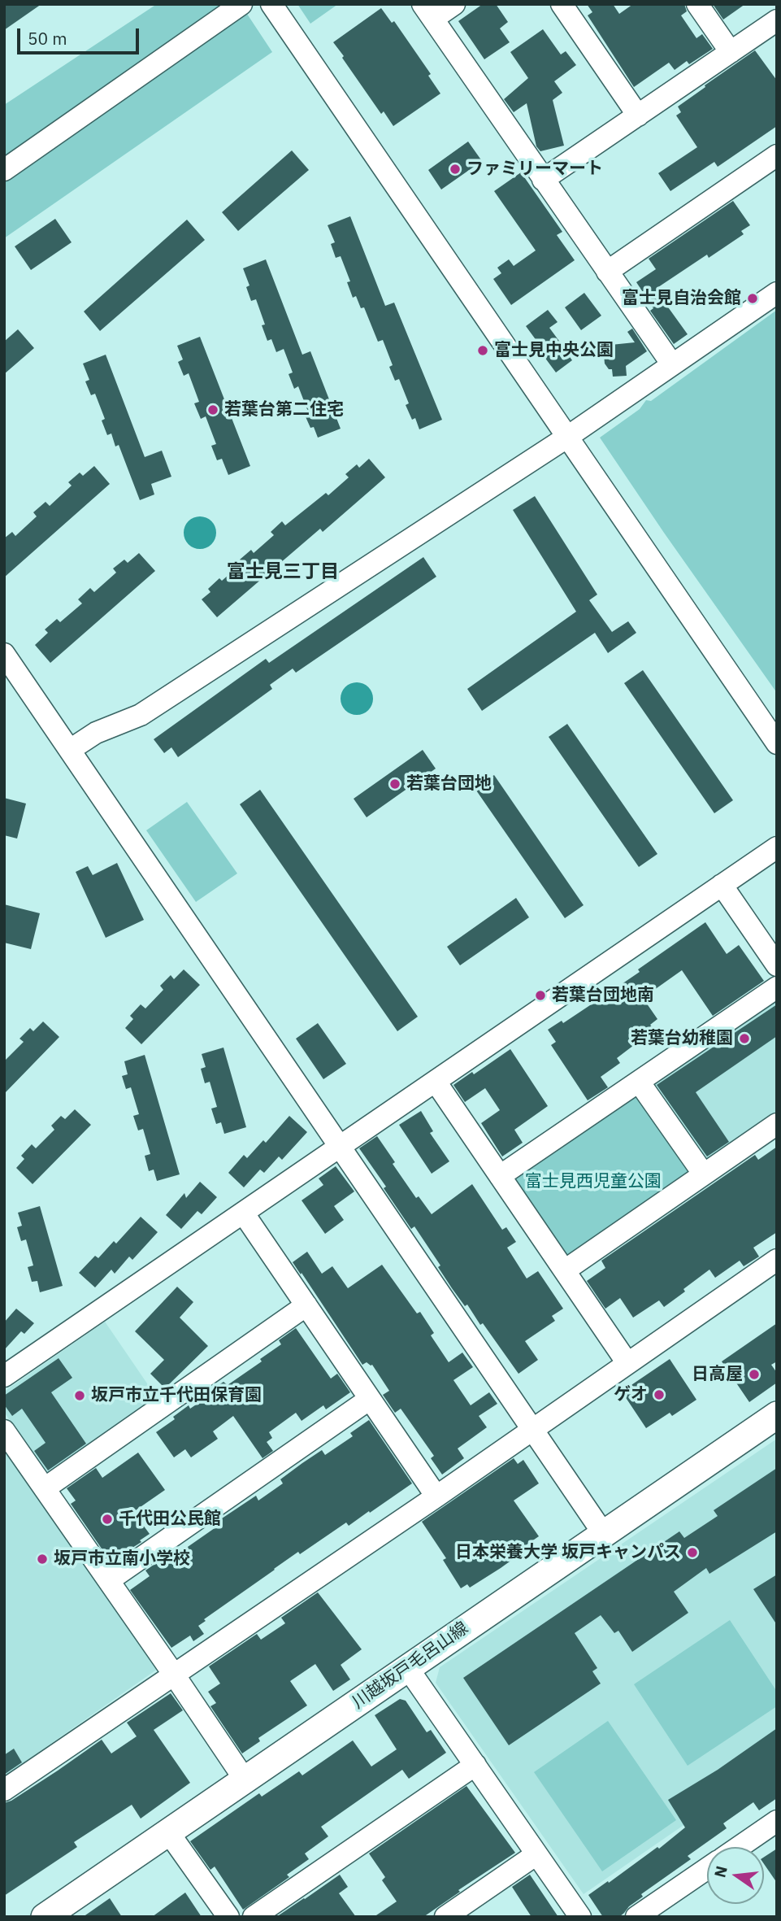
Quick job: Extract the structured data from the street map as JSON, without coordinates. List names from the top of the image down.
{
  "streets": {
    "main road": ["川越坂戸毛呂山線"]
  },
  "districts": ["富士見三丁目"],
  "parks": ["富士見西児童公園"],
  "places": [
    "ファミリーマート",
    "富士見自治会館",
    "富士見中央公園",
    "若葉台第二住宅",
    "若葉台団地",
    "若葉台団地南",
    "若葉台幼稚園",
    "日高屋",
    "ゲオ",
    "坂戸市立千代田保育園",
    "千代田公民館",
    "日本栄養大学 坂戸キャンパス",
    "坂戸市立南小学校"
  ],
  "scale_bar": "50 m",
  "north": "left"
}
